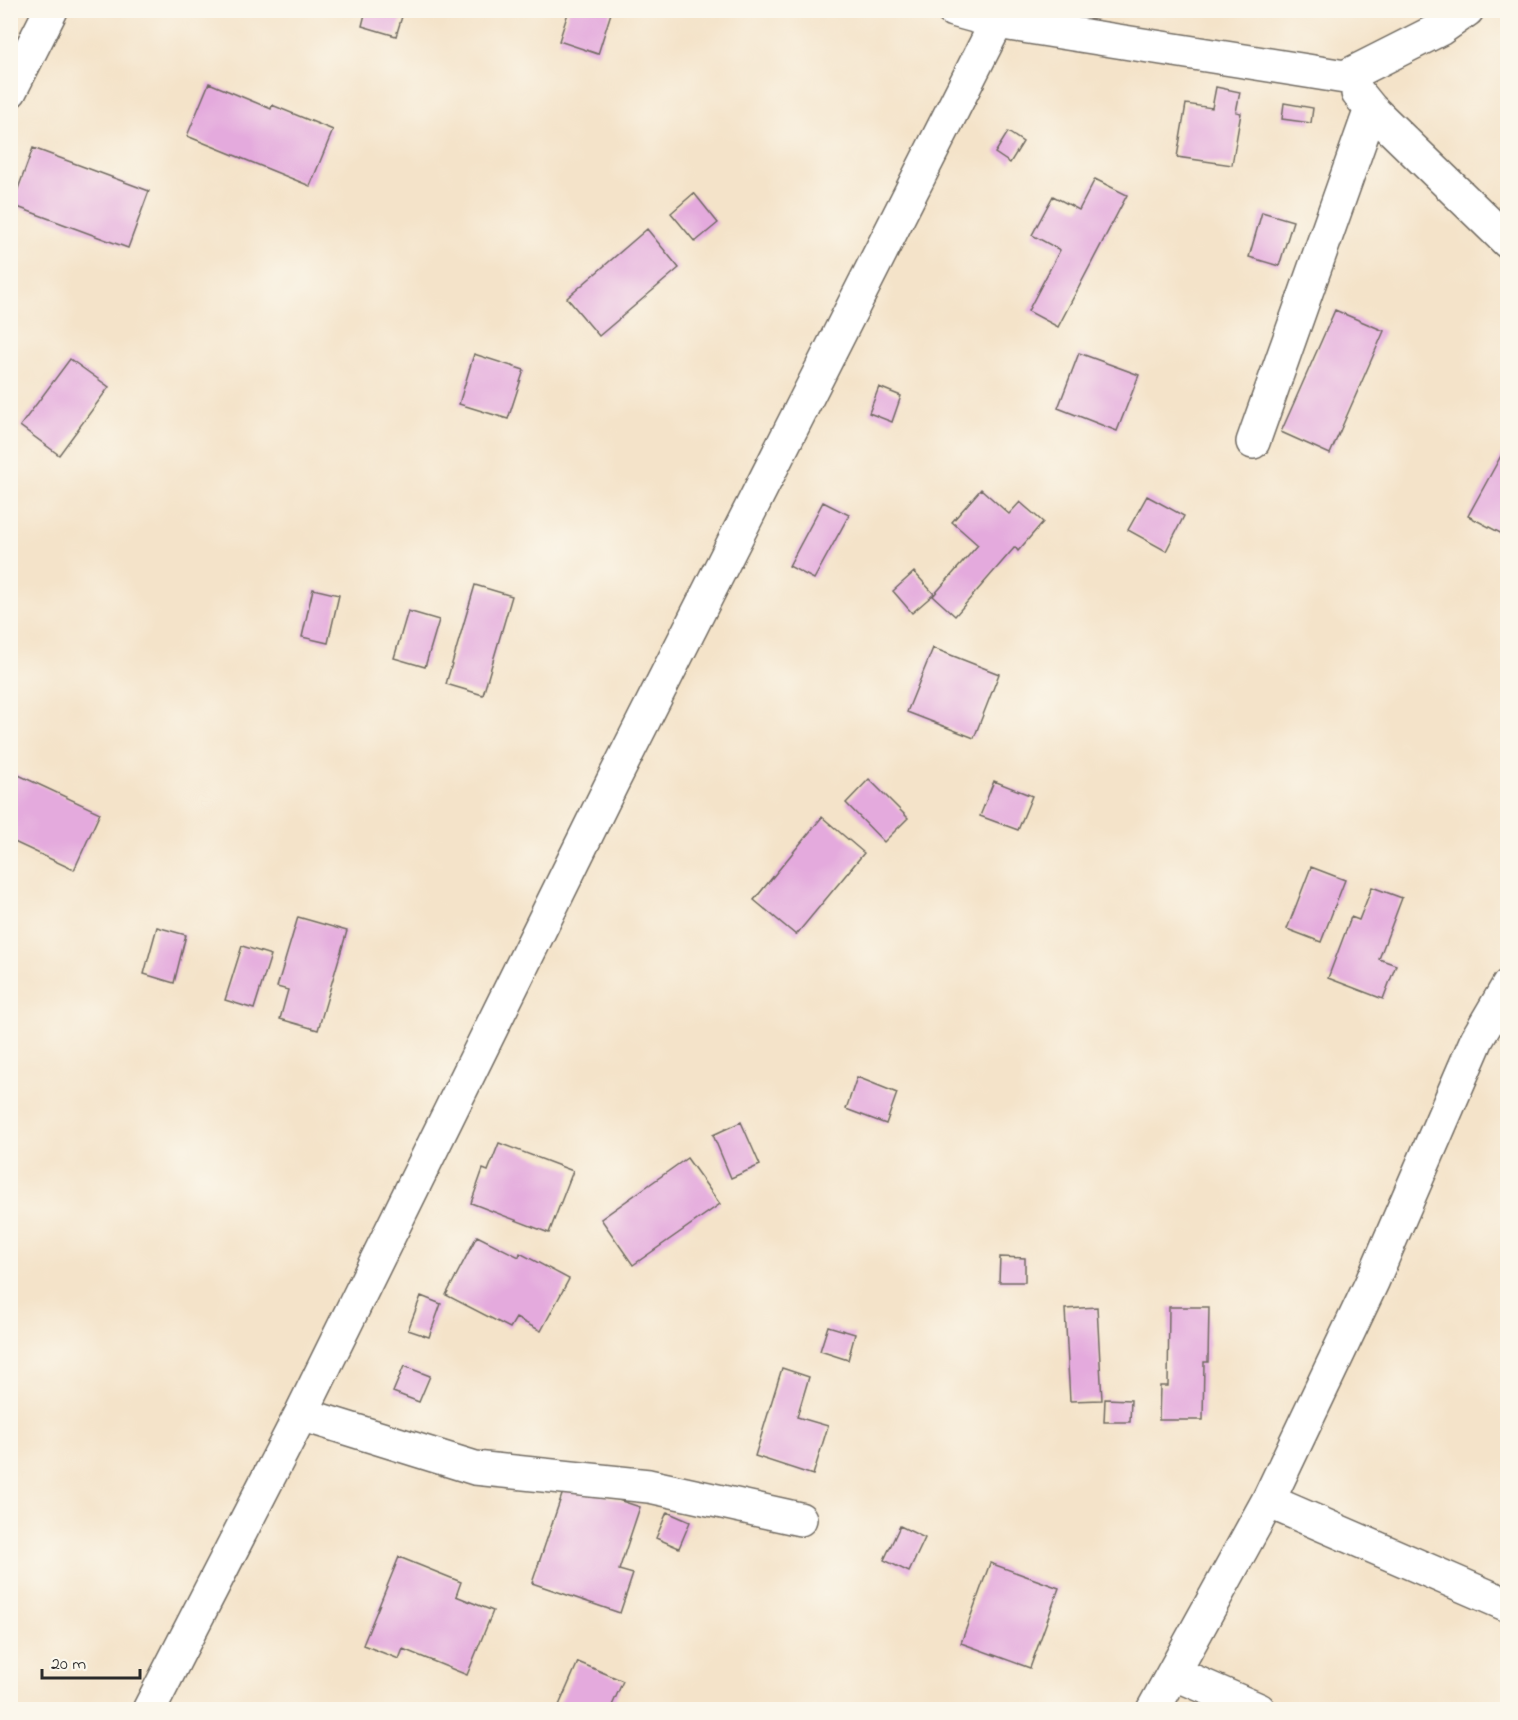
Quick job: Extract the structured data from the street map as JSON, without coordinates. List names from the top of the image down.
{
  "scale_bar": "20 m"
}
